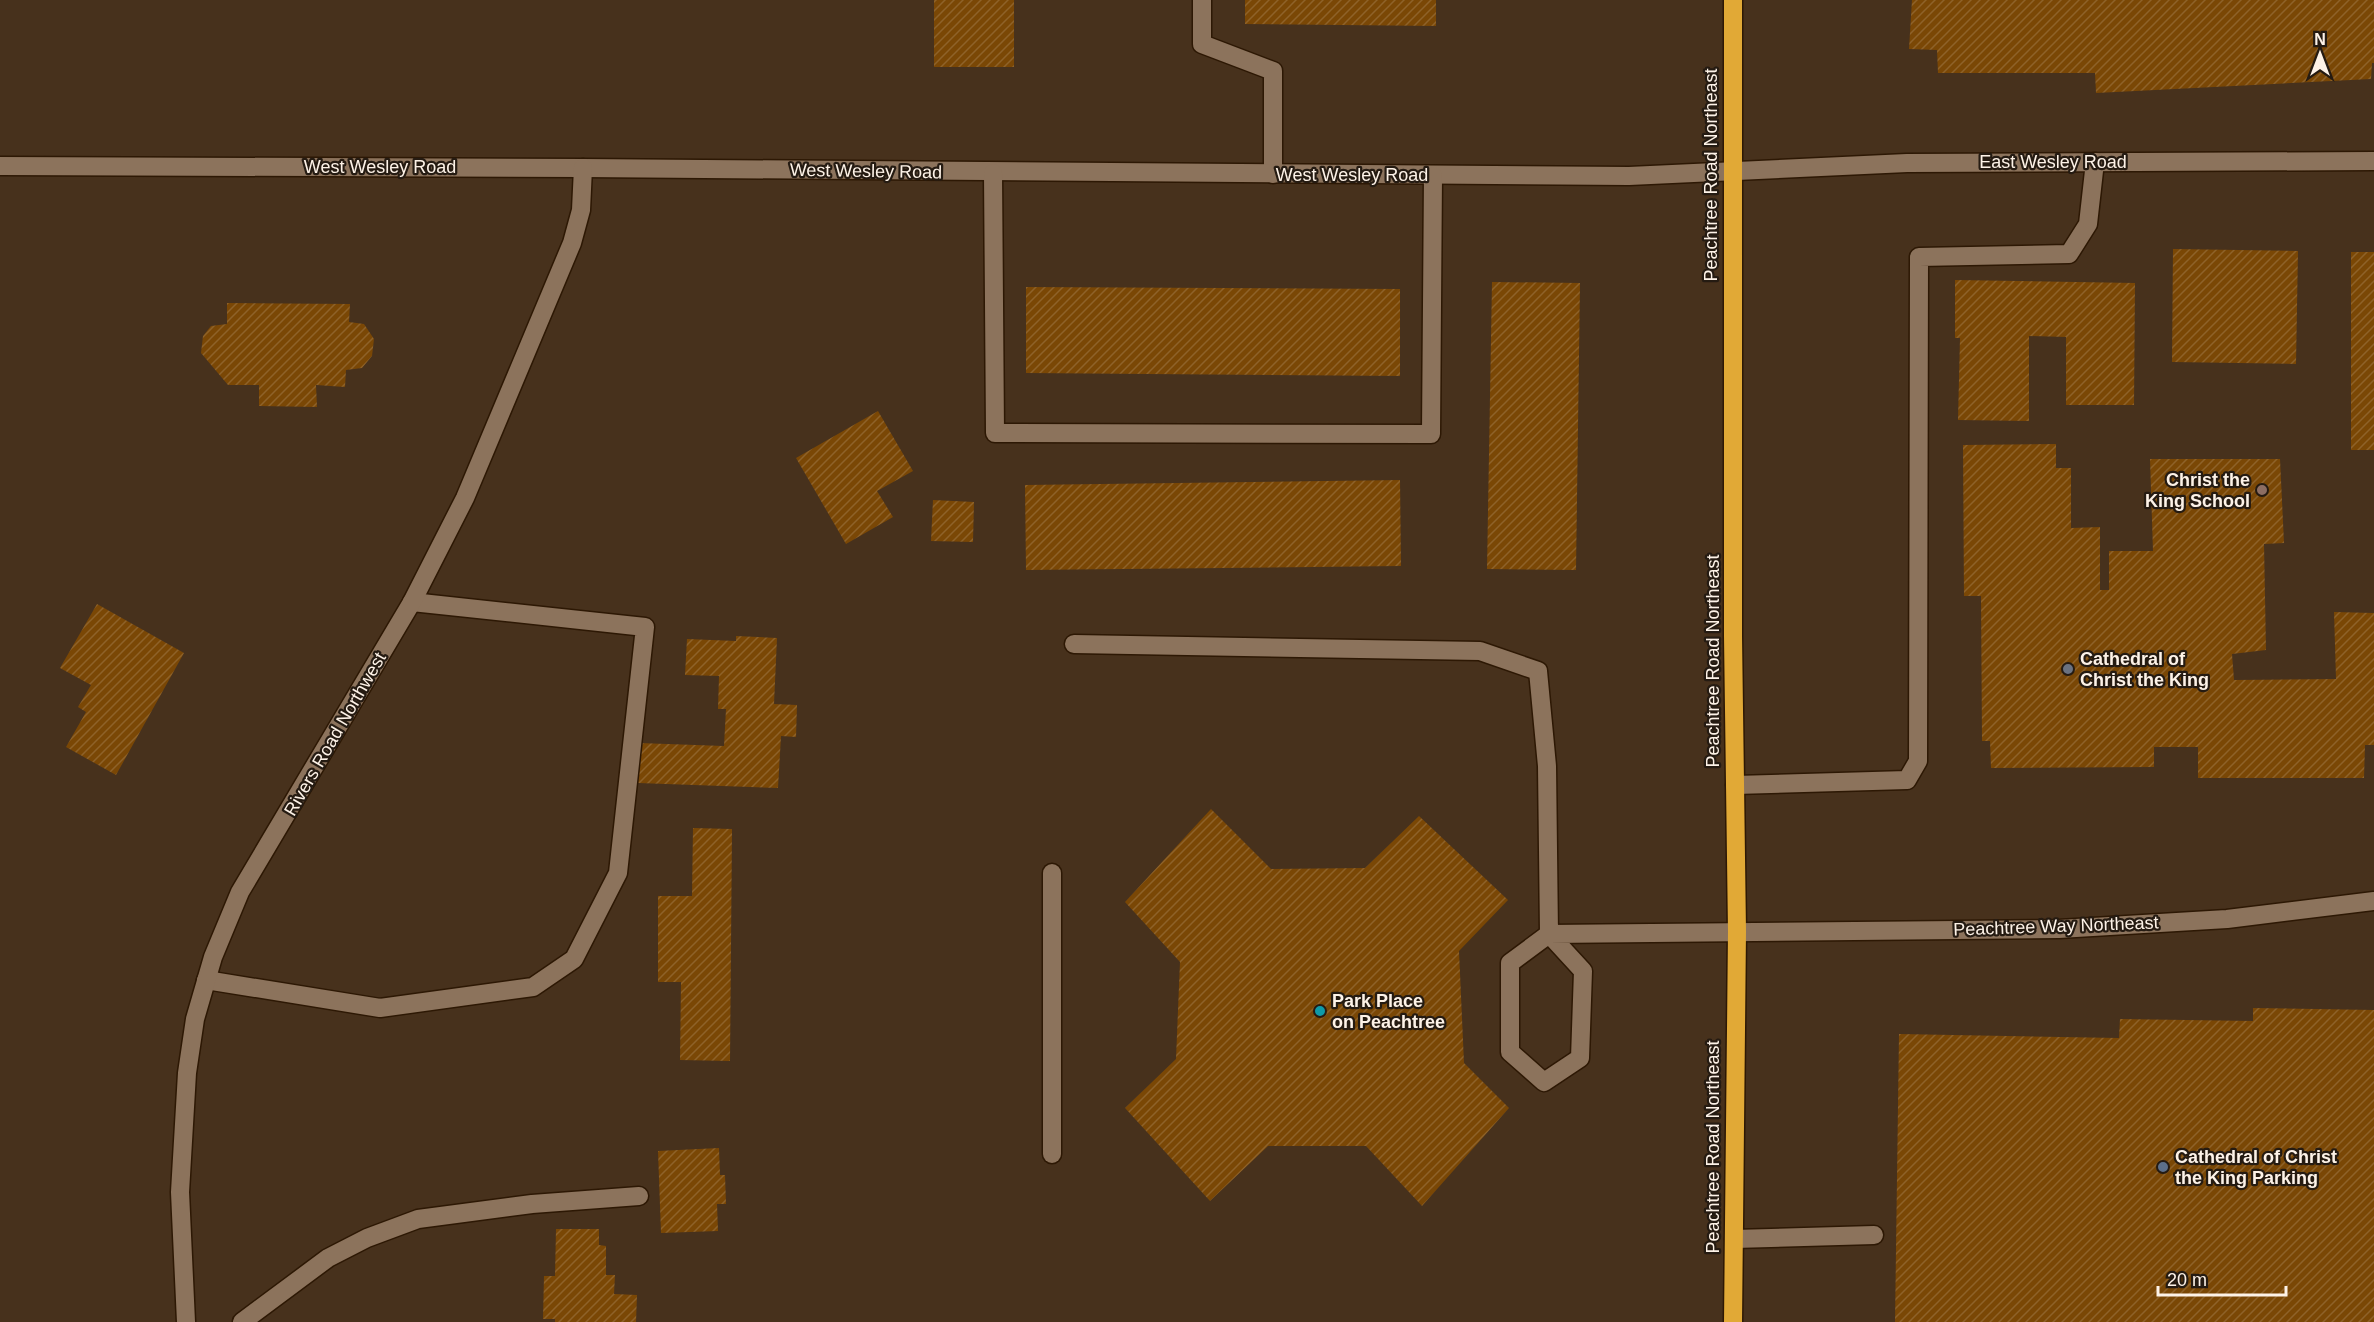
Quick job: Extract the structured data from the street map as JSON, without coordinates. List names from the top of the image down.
{
  "streets": {
    "highway": ["Peachtree Road Northeast"],
    "street": [
      "East Wesley Road",
      "West Wesley Road",
      "Rivers Road Northwest",
      "Peachtree Way Northeast"
    ]
  },
  "crossings": [
    ["East Wesley Road", "West Wesley Road"],
    ["East Wesley Road", "Peachtree Road Northeast"],
    ["West Wesley Road", "Peachtree Road Northeast"],
    ["West Wesley Road", "Rivers Road Northwest"],
    ["Peachtree Road Northeast", "Peachtree Way Northeast"]
  ],
  "places": [
    "Christ the King School",
    "Cathedral of Christ the King",
    "Park Place on Peachtree",
    "Cathedral of Christ the King Parking"
  ],
  "scale_bar": "20 m",
  "north": "top"
}
